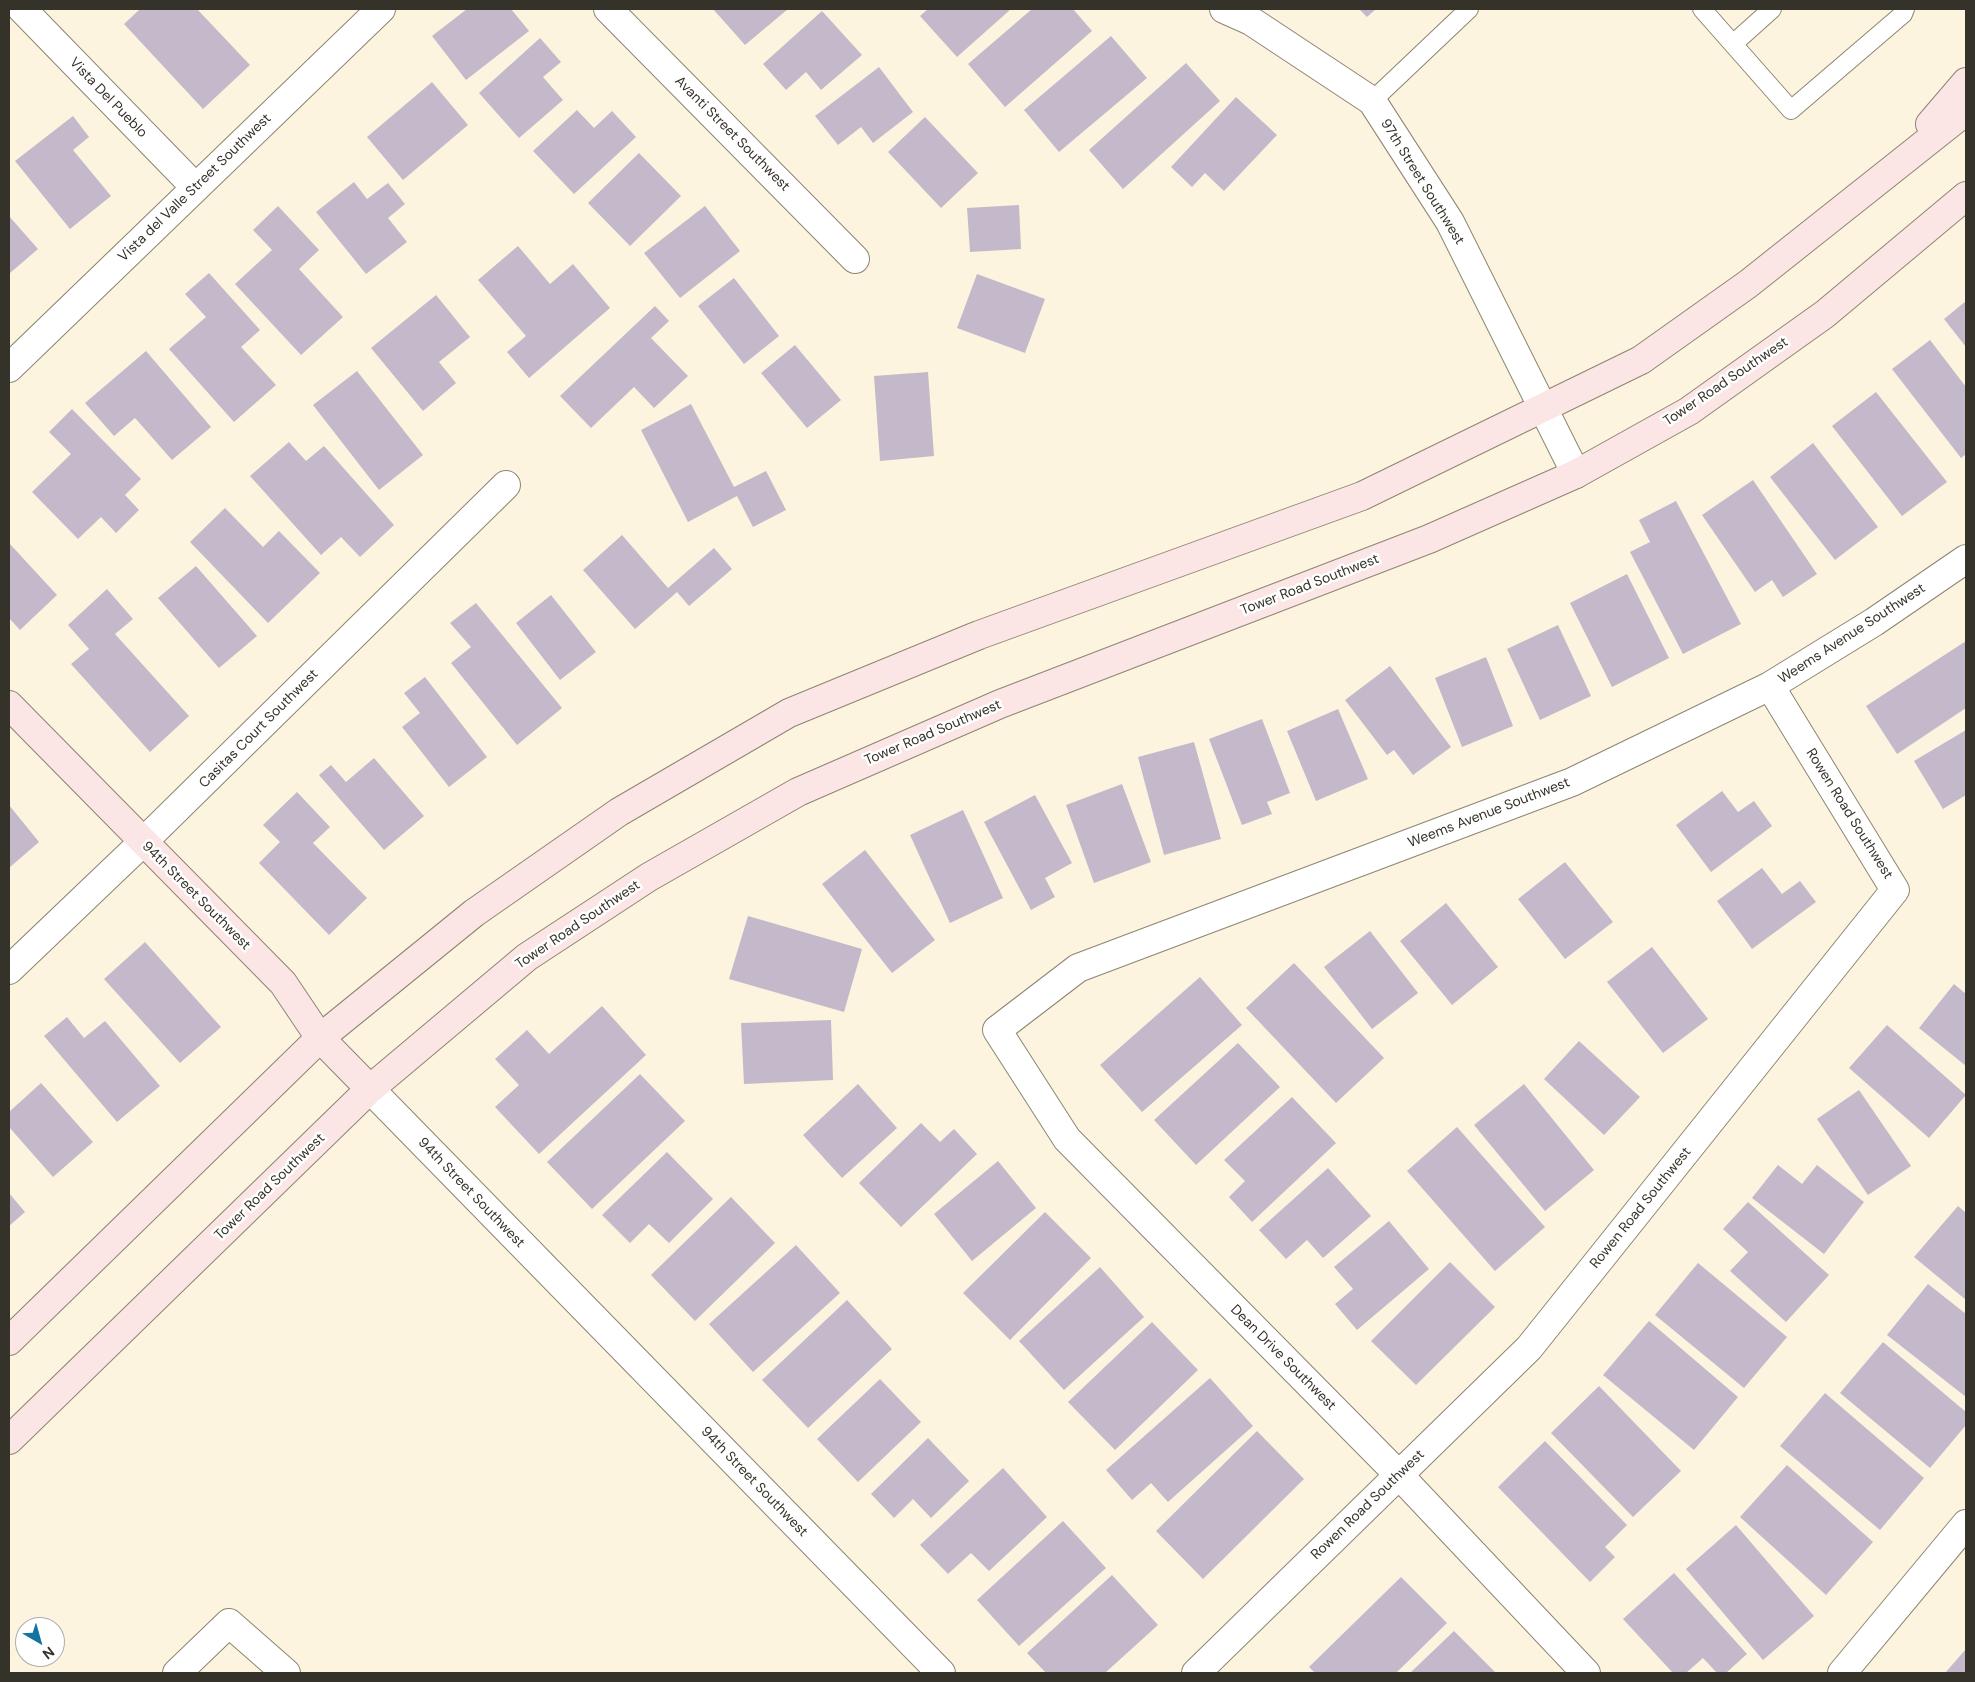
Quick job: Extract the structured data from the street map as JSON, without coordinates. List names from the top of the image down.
{
  "streets": {
    "street": [
      "Vista Del Pueblo",
      "Avanti Street Southwest",
      "97th Street Southwest",
      "Vista del Valle Street Southwest",
      "Tower Road Southwest",
      "Weems Avenue Southwest",
      "Casitas Court Southwest",
      "Rowen Road Southwest",
      "94th Street Southwest",
      "Dean Drive Southwest"
    ]
  },
  "crossings": [
    ["Vista Del Pueblo", "Vista del Valle Street Southwest"],
    ["97th Street Southwest", "Tower Road Southwest"],
    ["Tower Road Southwest", "94th Street Southwest"],
    ["Weems Avenue Southwest", "Rowen Road Southwest"],
    ["Weems Avenue Southwest", "Dean Drive Southwest"],
    ["Casitas Court Southwest", "94th Street Southwest"],
    ["Rowen Road Southwest", "Dean Drive Southwest"]
  ],
  "north": "bottom right"
}
